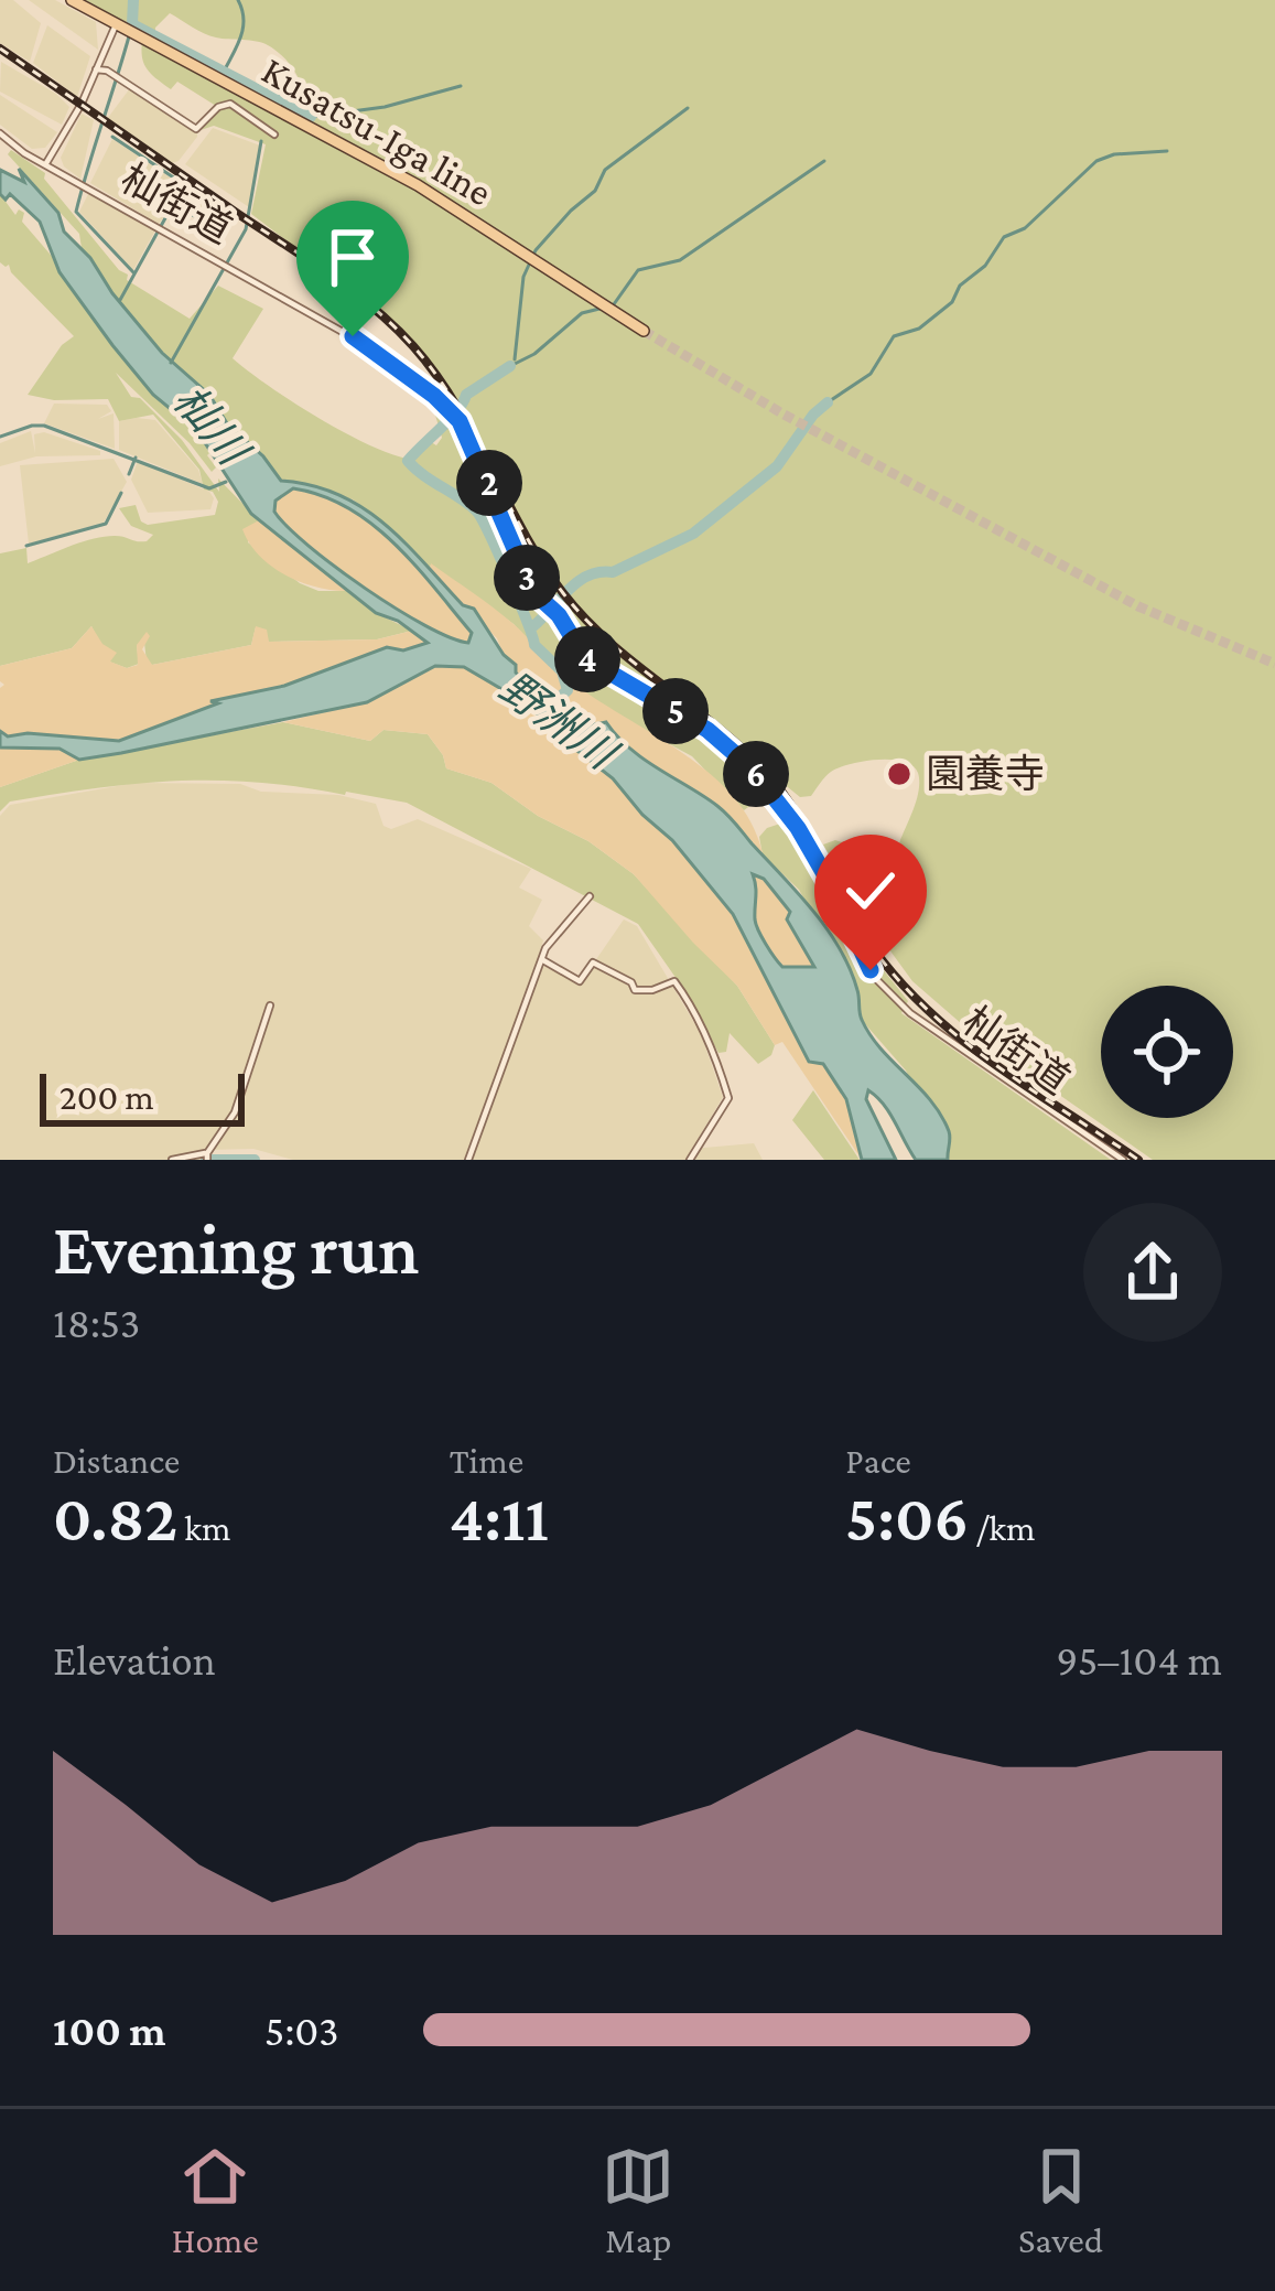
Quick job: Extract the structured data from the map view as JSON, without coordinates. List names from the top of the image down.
{
  "streets": {
    "main road": ["Kusatsu-Iga line"],
    "street": ["杣街道"]
  },
  "water": ["杣川", "野洲川"],
  "places": ["園養寺"],
  "scale_bar": "200 m",
  "page": {
    "pins": [
      "2",
      "3",
      "4",
      "5",
      "6"
    ],
    "scale": "200 m",
    "heading": ["Evening run", "18:53"],
    "stats": [
      ["Distance", "0.82 km"],
      ["Time", "4:11"],
      ["Pace", "5:06 /km"]
    ],
    "chart": ["Elevation", "95–104 m"],
    "list": [
      {
        "name": "100 m",
        "note": "5:03"
      }
    ],
    "tabs": ["Home", "Map", "Saved"]
  }
}
